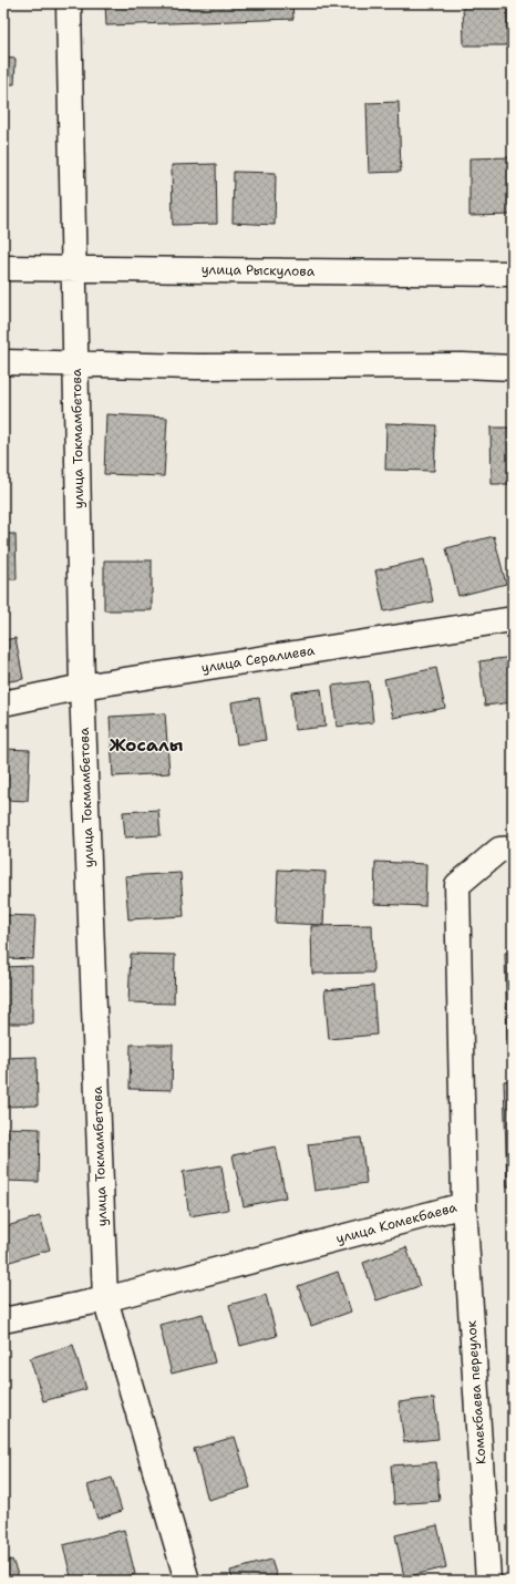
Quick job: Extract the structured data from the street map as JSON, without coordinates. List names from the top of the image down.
{
  "streets": {
    "street": [
      "улица Рыскулова",
      "улица Токмамбетова",
      "улица Сералиева",
      "улица Комекбаева",
      "Комекбаева переулок"
    ]
  },
  "crossings": [
    ["улица Рыскулова", "улица Токмамбетова"],
    ["улица Токмамбетова", "улица Сералиева"],
    ["улица Токмамбетова", "улица Комекбаева"],
    ["улица Комекбаева", "Комекбаева переулок"]
  ],
  "districts": ["Жосалы"]
}
